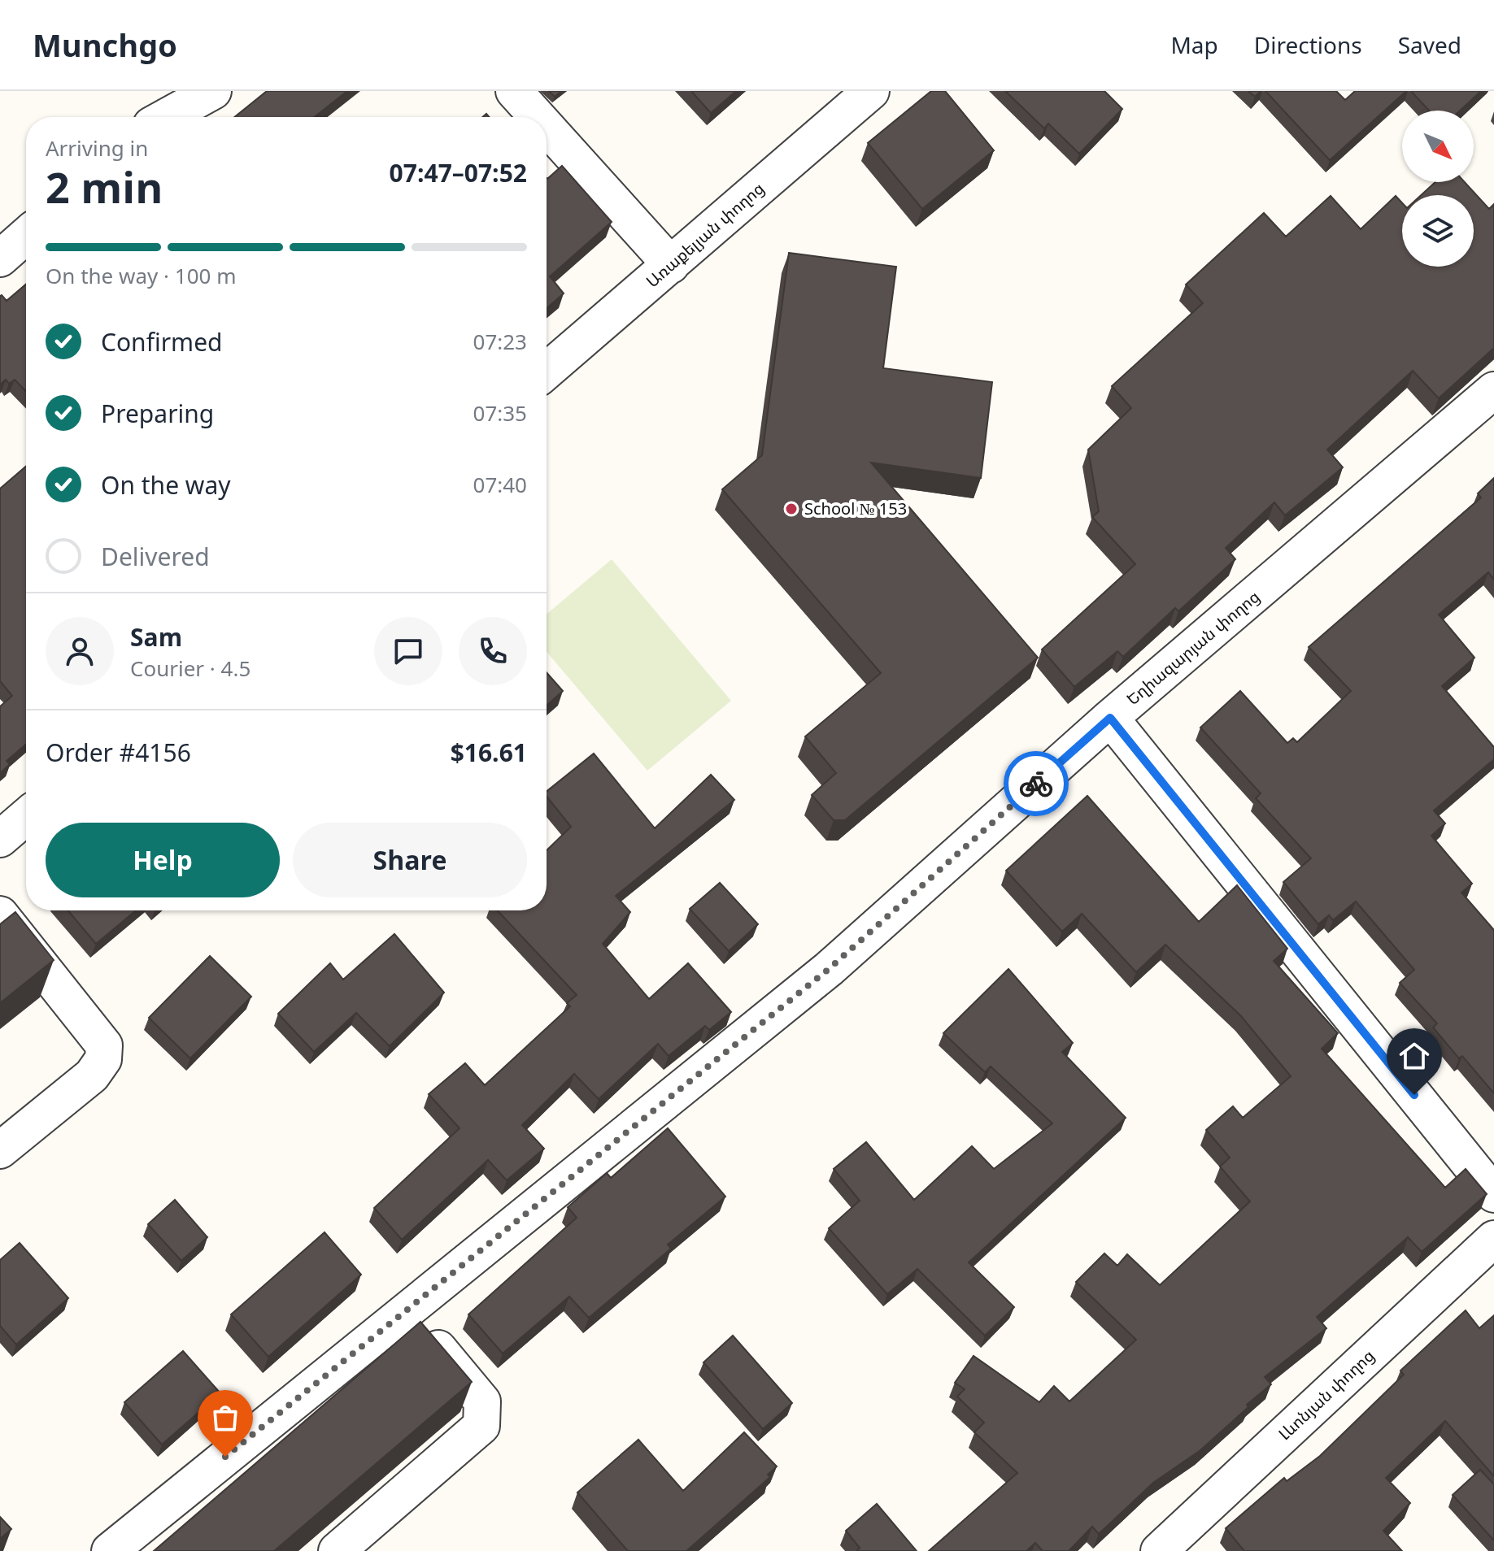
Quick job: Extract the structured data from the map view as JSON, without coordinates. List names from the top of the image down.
{
  "streets": {
    "street": ["Առաքելյան փողոց", "Եղիազարյան փողոց", "Լևոնյան փողոց"]
  },
  "places": ["School № 153"],
  "north": "bottom right",
  "page": {
    "header": "Munchgo",
    "nav": ["Map", "Directions", "Saved"],
    "heading": ["2 min", "Arriving in", "07:47–07:52"],
    "panel": [
      "Sam",
      "Courier · 4.5",
      "Order #4156",
      "$16.61"
    ],
    "bar": "On the way · 100 m",
    "list": [
      ["Confirmed", "07:23"],
      ["Preparing", "07:35"],
      ["On the way", "07:40"],
      "Delivered"
    ],
    "buttons": ["Help", "Share"]
  }
}
